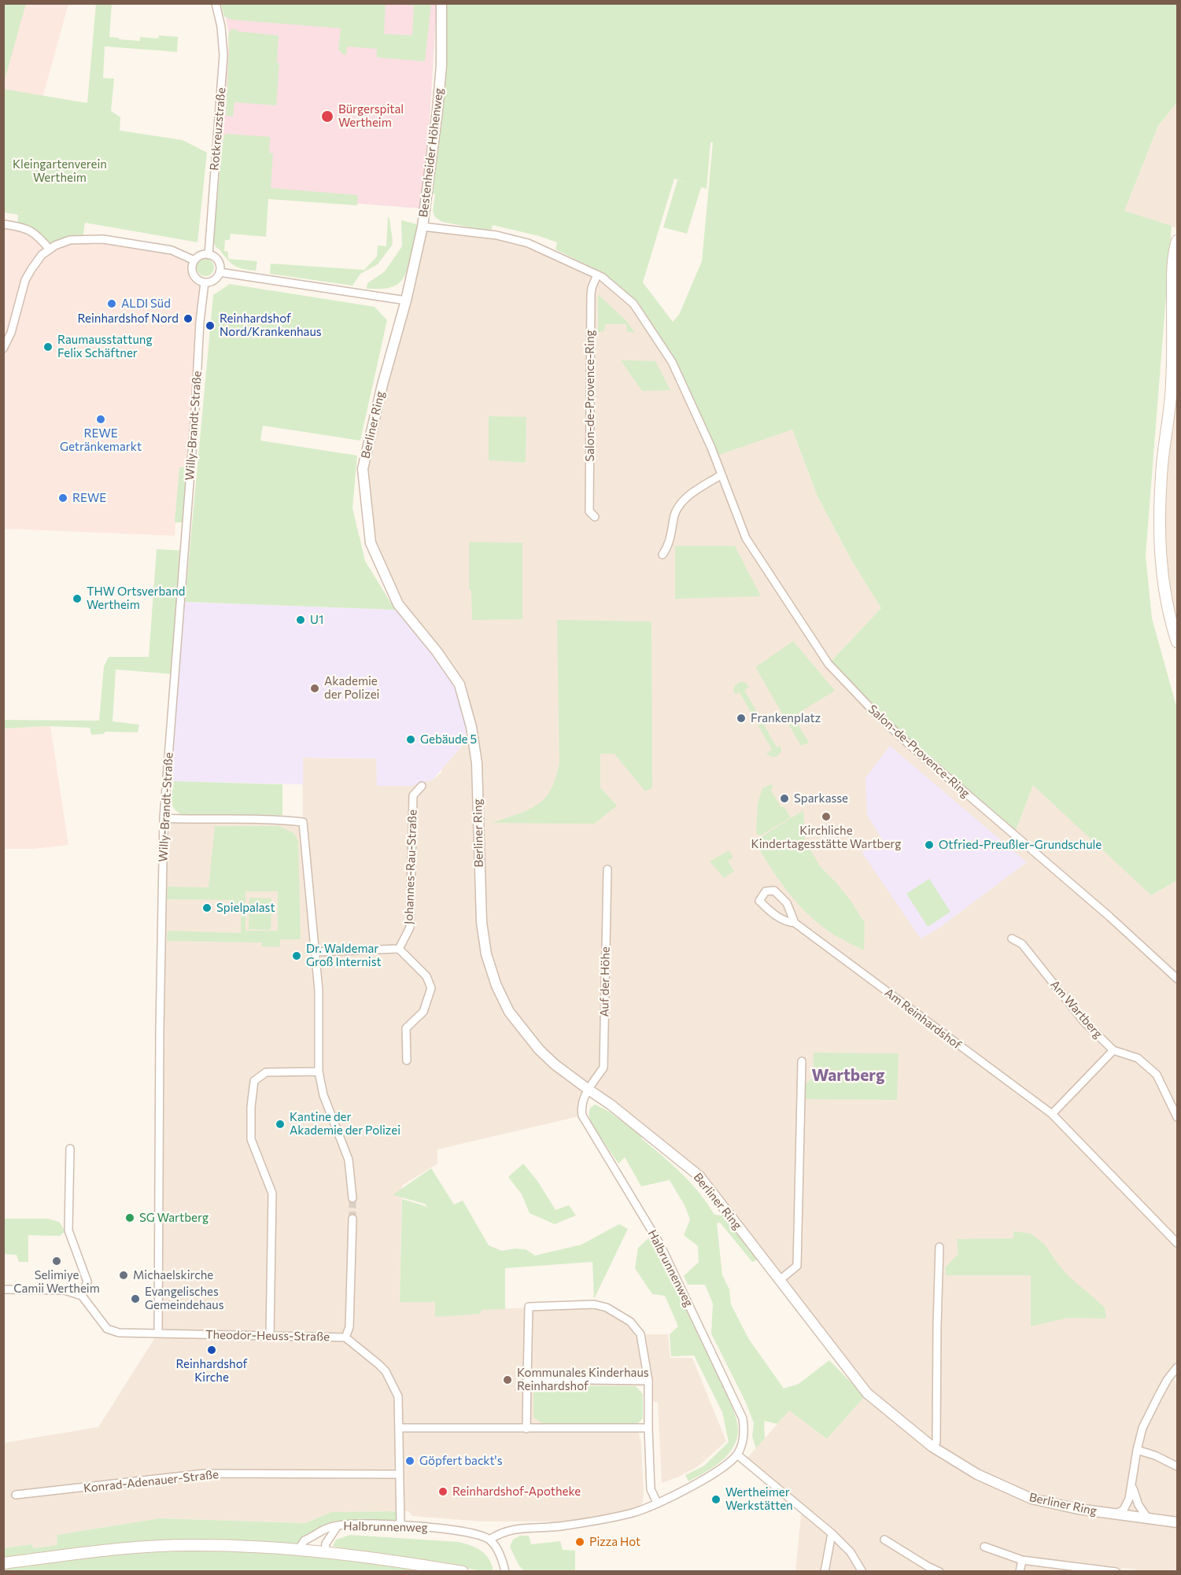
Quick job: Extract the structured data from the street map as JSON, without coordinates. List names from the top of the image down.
{
  "streets": {
    "street": [
      "Rotkreuzstraße",
      "Bestenheider Höhenweg",
      "Salon-de-Provence-Ring",
      "Berliner Ring",
      "Willy-Brandt-Straße",
      "Johannes-Rau-Straße",
      "Auf der Höhe",
      "Am Wartberg",
      "Am Reinhardshof",
      "Halbrunnenweg",
      "Theodor-Heuss-Straße",
      "Konrad-Adenauer-Straße"
    ]
  },
  "crossings": [
    ["Rotkreuzstraße", "Willy-Brandt-Straße"],
    ["Bestenheider Höhenweg", "Salon-de-Provence-Ring"],
    ["Bestenheider Höhenweg", "Berliner Ring"],
    ["Berliner Ring", "Auf der Höhe"],
    ["Berliner Ring", "Halbrunnenweg"],
    ["Willy-Brandt-Straße", "Theodor-Heuss-Straße"],
    ["Auf der Höhe", "Halbrunnenweg"],
    ["Halbrunnenweg", "Theodor-Heuss-Straße"],
    ["Theodor-Heuss-Straße", "Konrad-Adenauer-Straße"]
  ],
  "districts": ["Wartberg"],
  "parks": ["Kleingartenverein Wertheim"],
  "places": [
    "Bürgerspital Wertheim",
    "ALDI Süd",
    "Reinhardshof Nord",
    "Reinhardshof Nord/Krankenhaus",
    "Raumausstattung Felix Schäftner",
    "REWE Getränkemarkt",
    "REWE",
    "THW Ortsverband Wertheim",
    "U1",
    "Akademie der Polizei",
    "Frankenplatz",
    "Gebäude 5",
    "Sparkasse",
    "Kirchliche Kindertagesstätte Wartberg",
    "Otfried-Preußler-Grundschule",
    "Spielpalast",
    "Dr. Waldemar Groß Internist",
    "Kantine der Akademie der Polizei",
    "SG Wartberg",
    "Selimiye Camii Wertheim",
    "Michaelskirche",
    "Evangelisches Gemeindehaus",
    "Reinhardshof Kirche",
    "Kommunales Kinderhaus Reinhardshof",
    "Göpfert backt's",
    "Reinhardshof-Apotheke",
    "Wertheimer Werkstätten",
    "Pizza Hot"
  ]
}
